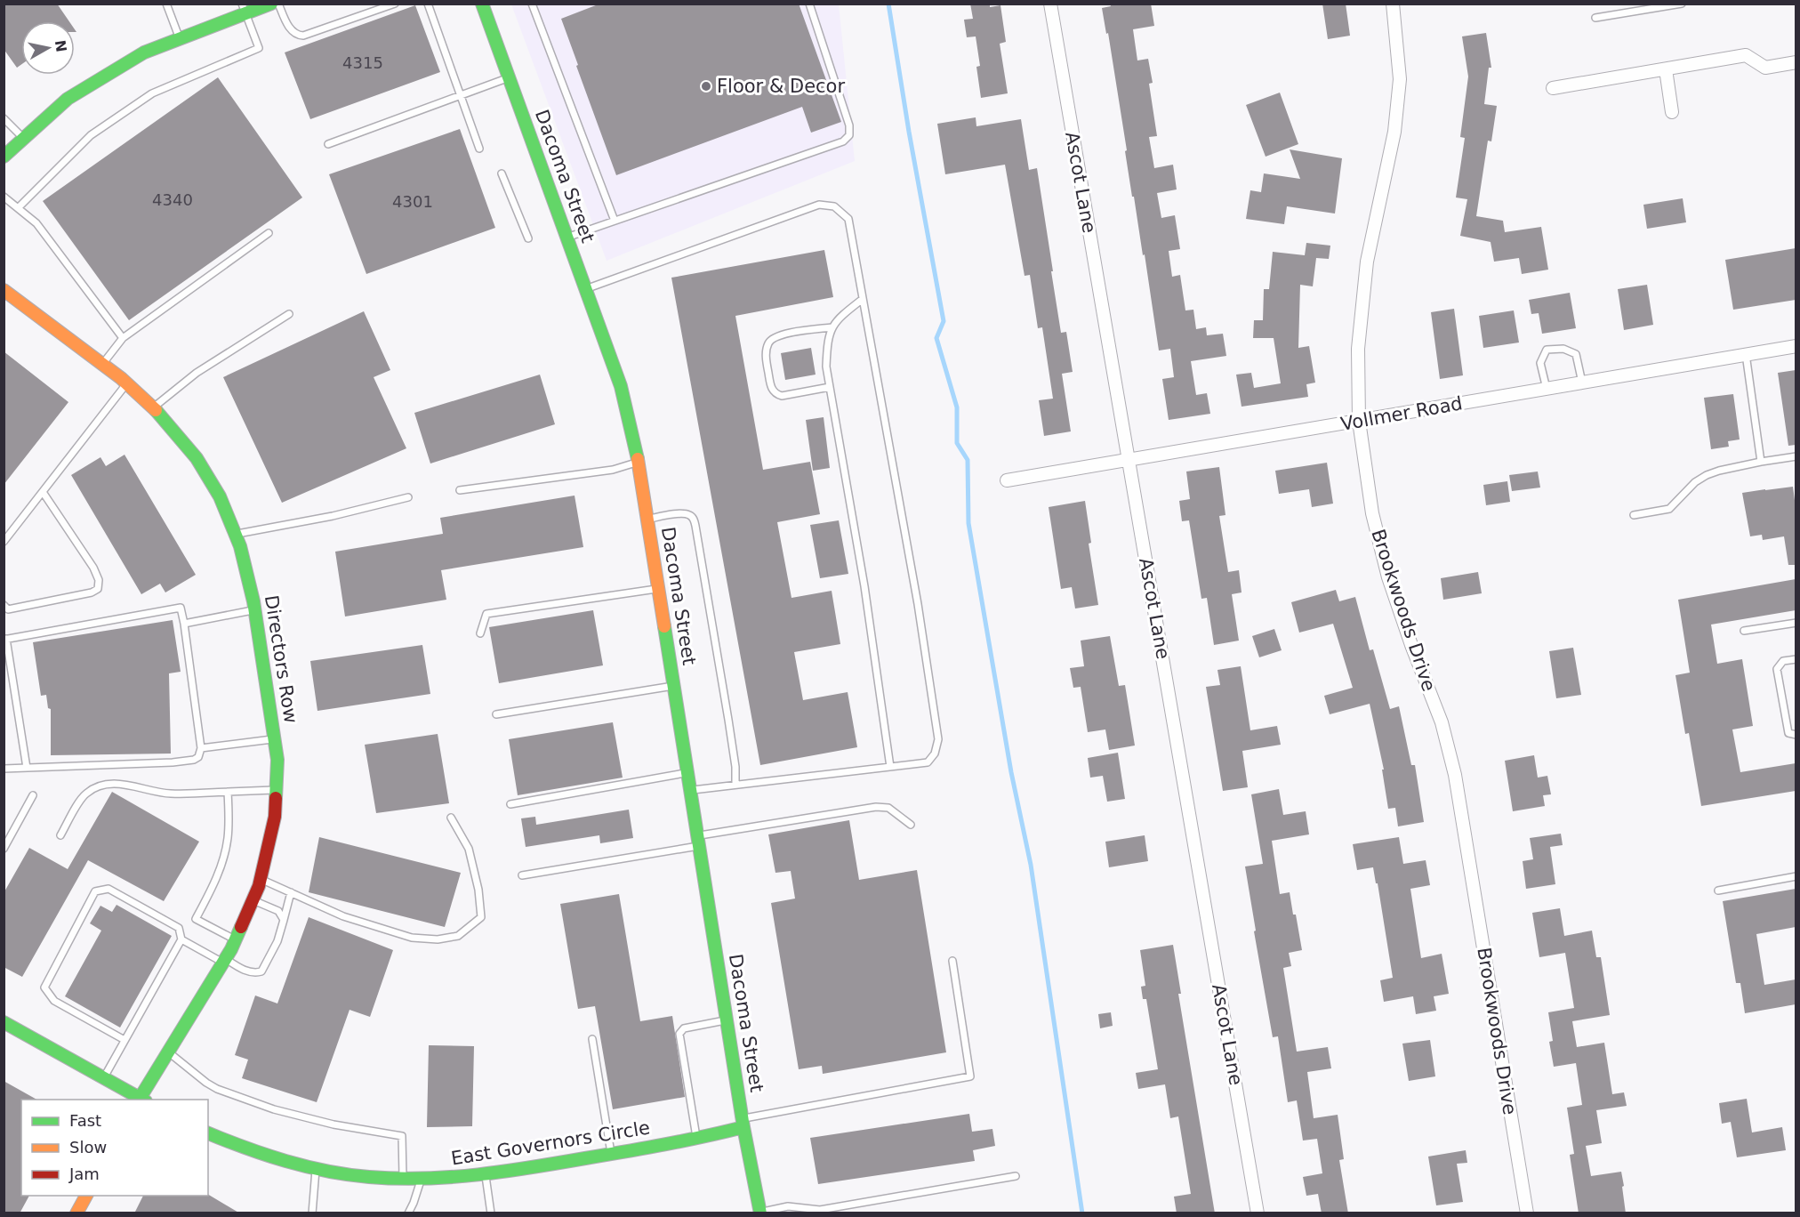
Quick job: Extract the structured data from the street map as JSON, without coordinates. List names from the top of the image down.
{
  "streets": {
    "street": [
      "Dacoma Street",
      "Ascot Lane",
      "Vollmer Road",
      "Brookwoods Drive",
      "Directors Row",
      "East Governors Circle"
    ]
  },
  "crossings": [
    ["Dacoma Street", "East Governors Circle"],
    ["Ascot Lane", "Vollmer Road"],
    ["Vollmer Road", "Brookwoods Drive"]
  ],
  "places": ["Floor & Decor"],
  "house_numbers": ["4315", "4340", "4301"],
  "legend": ["Fast", "Slow", "Jam"],
  "north": "right"
}
